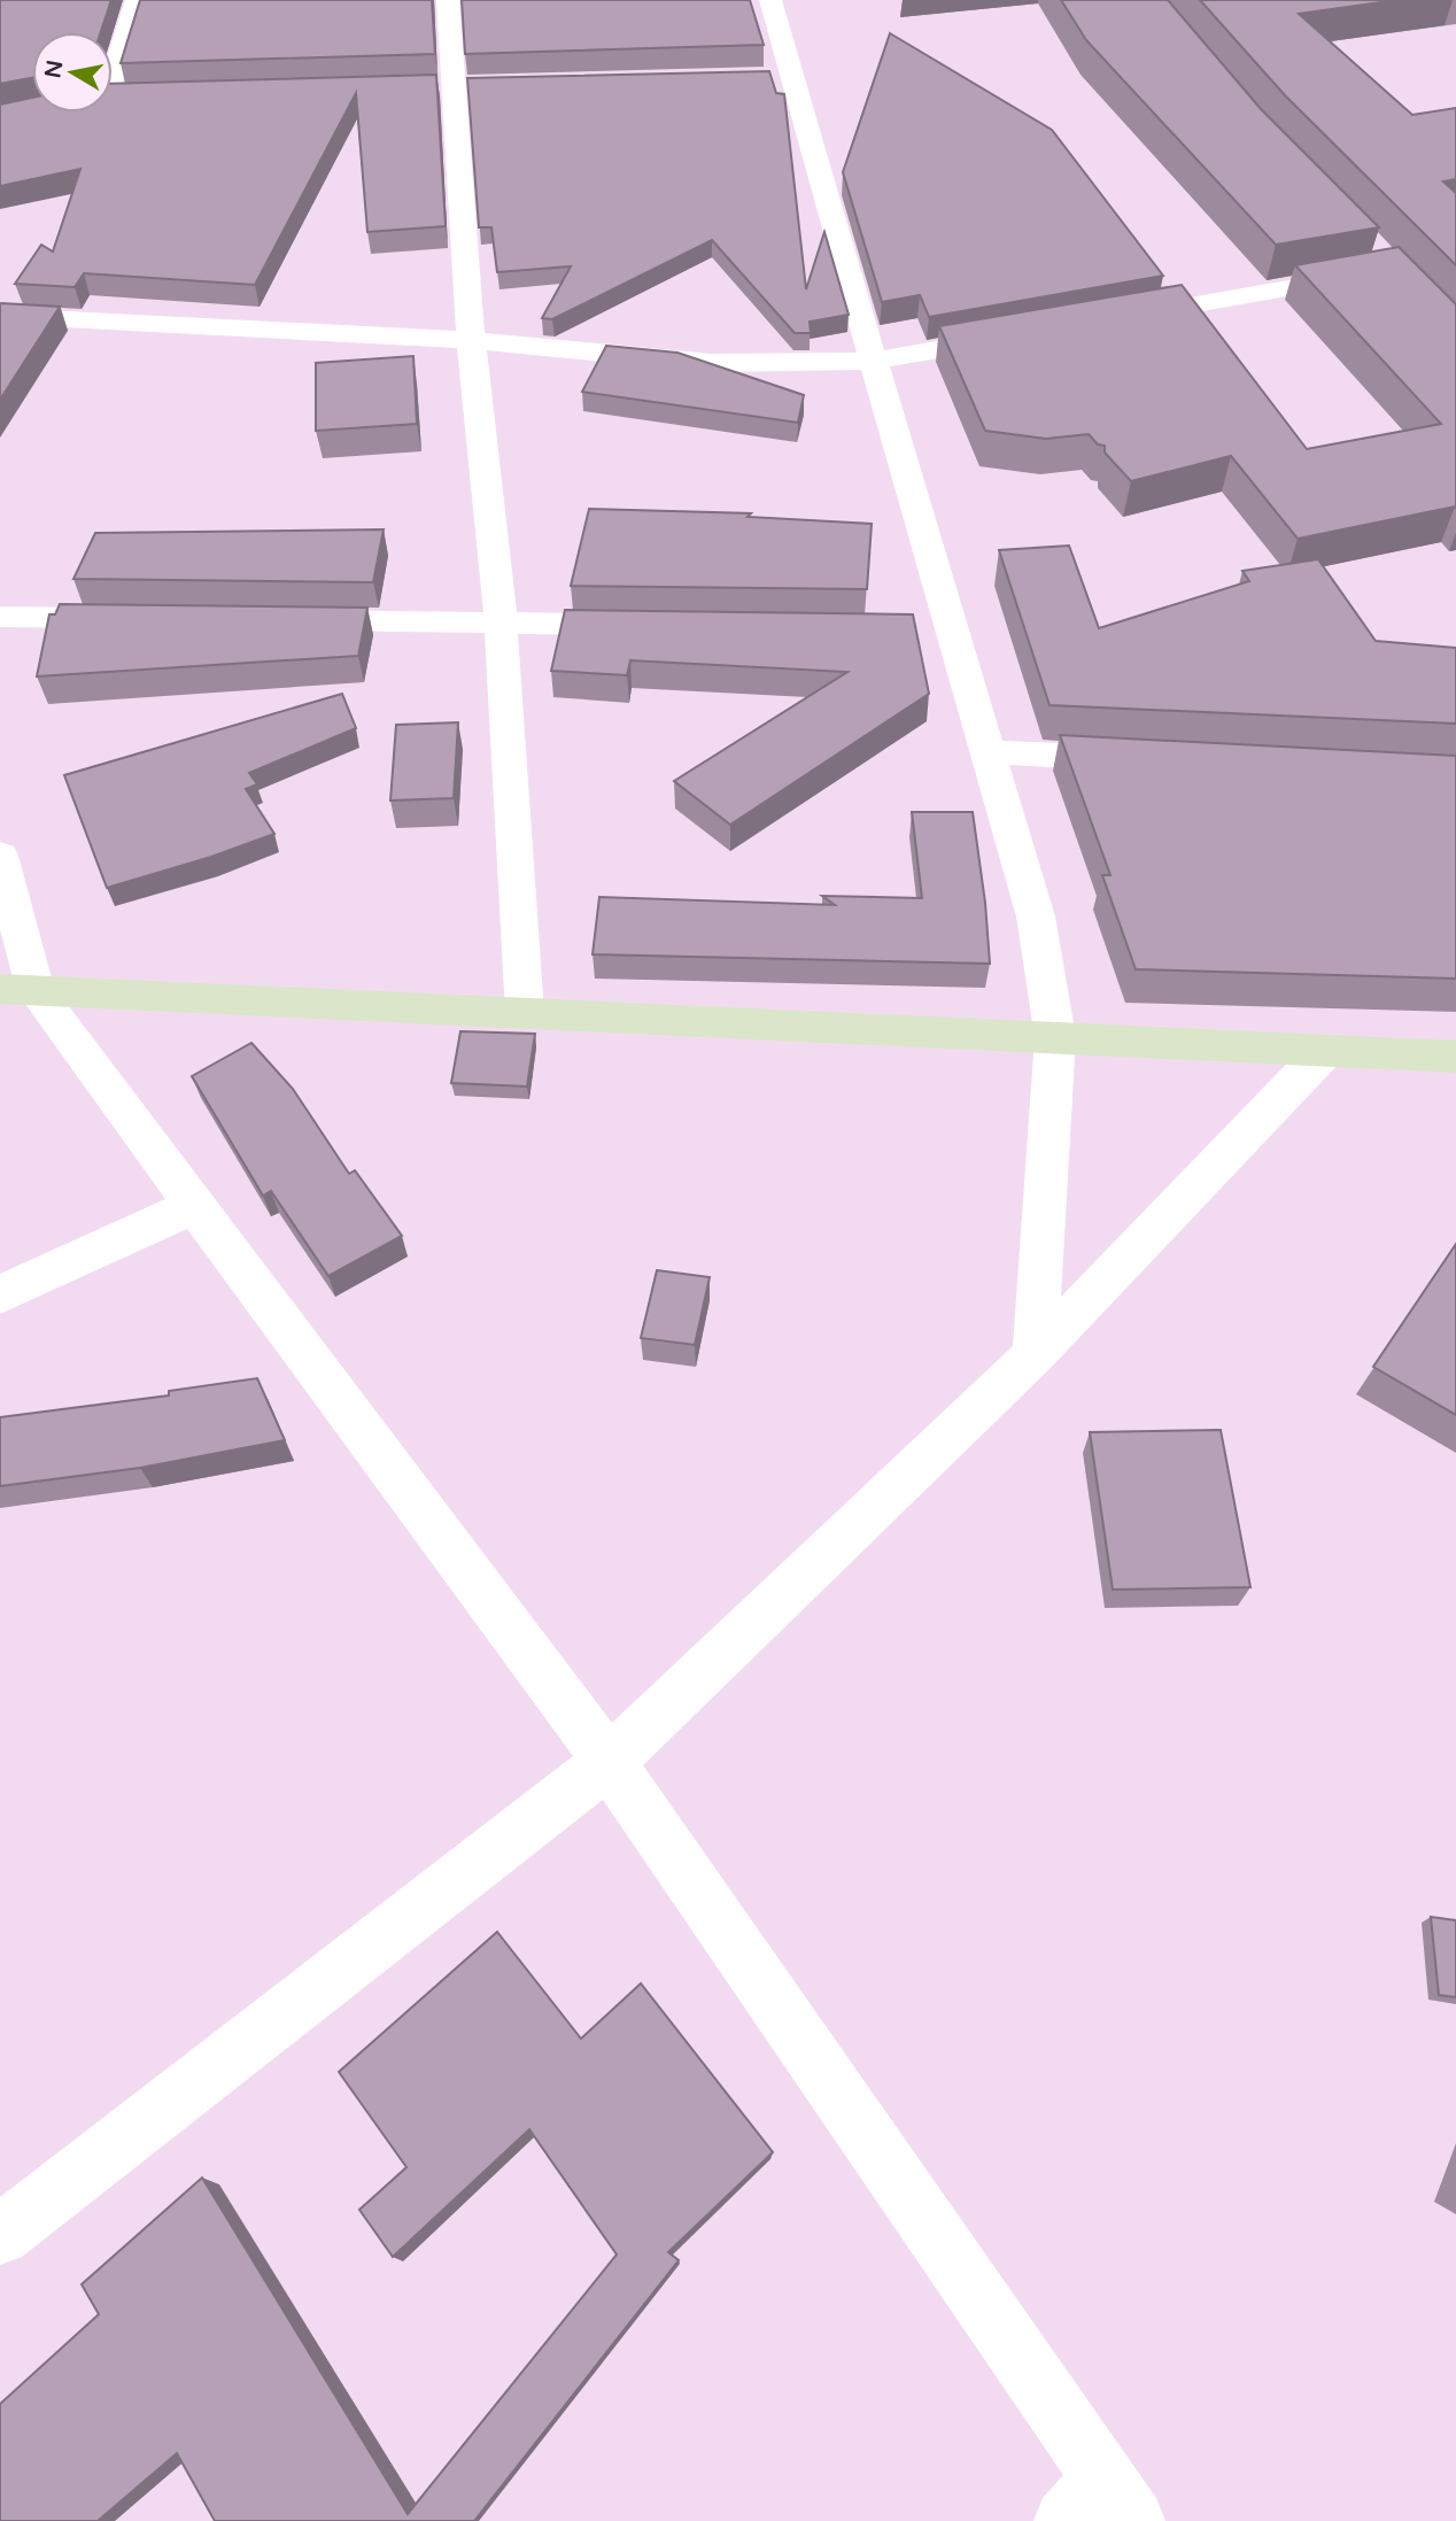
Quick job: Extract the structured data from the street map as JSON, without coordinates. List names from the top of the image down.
{
  "north": "left"
}
